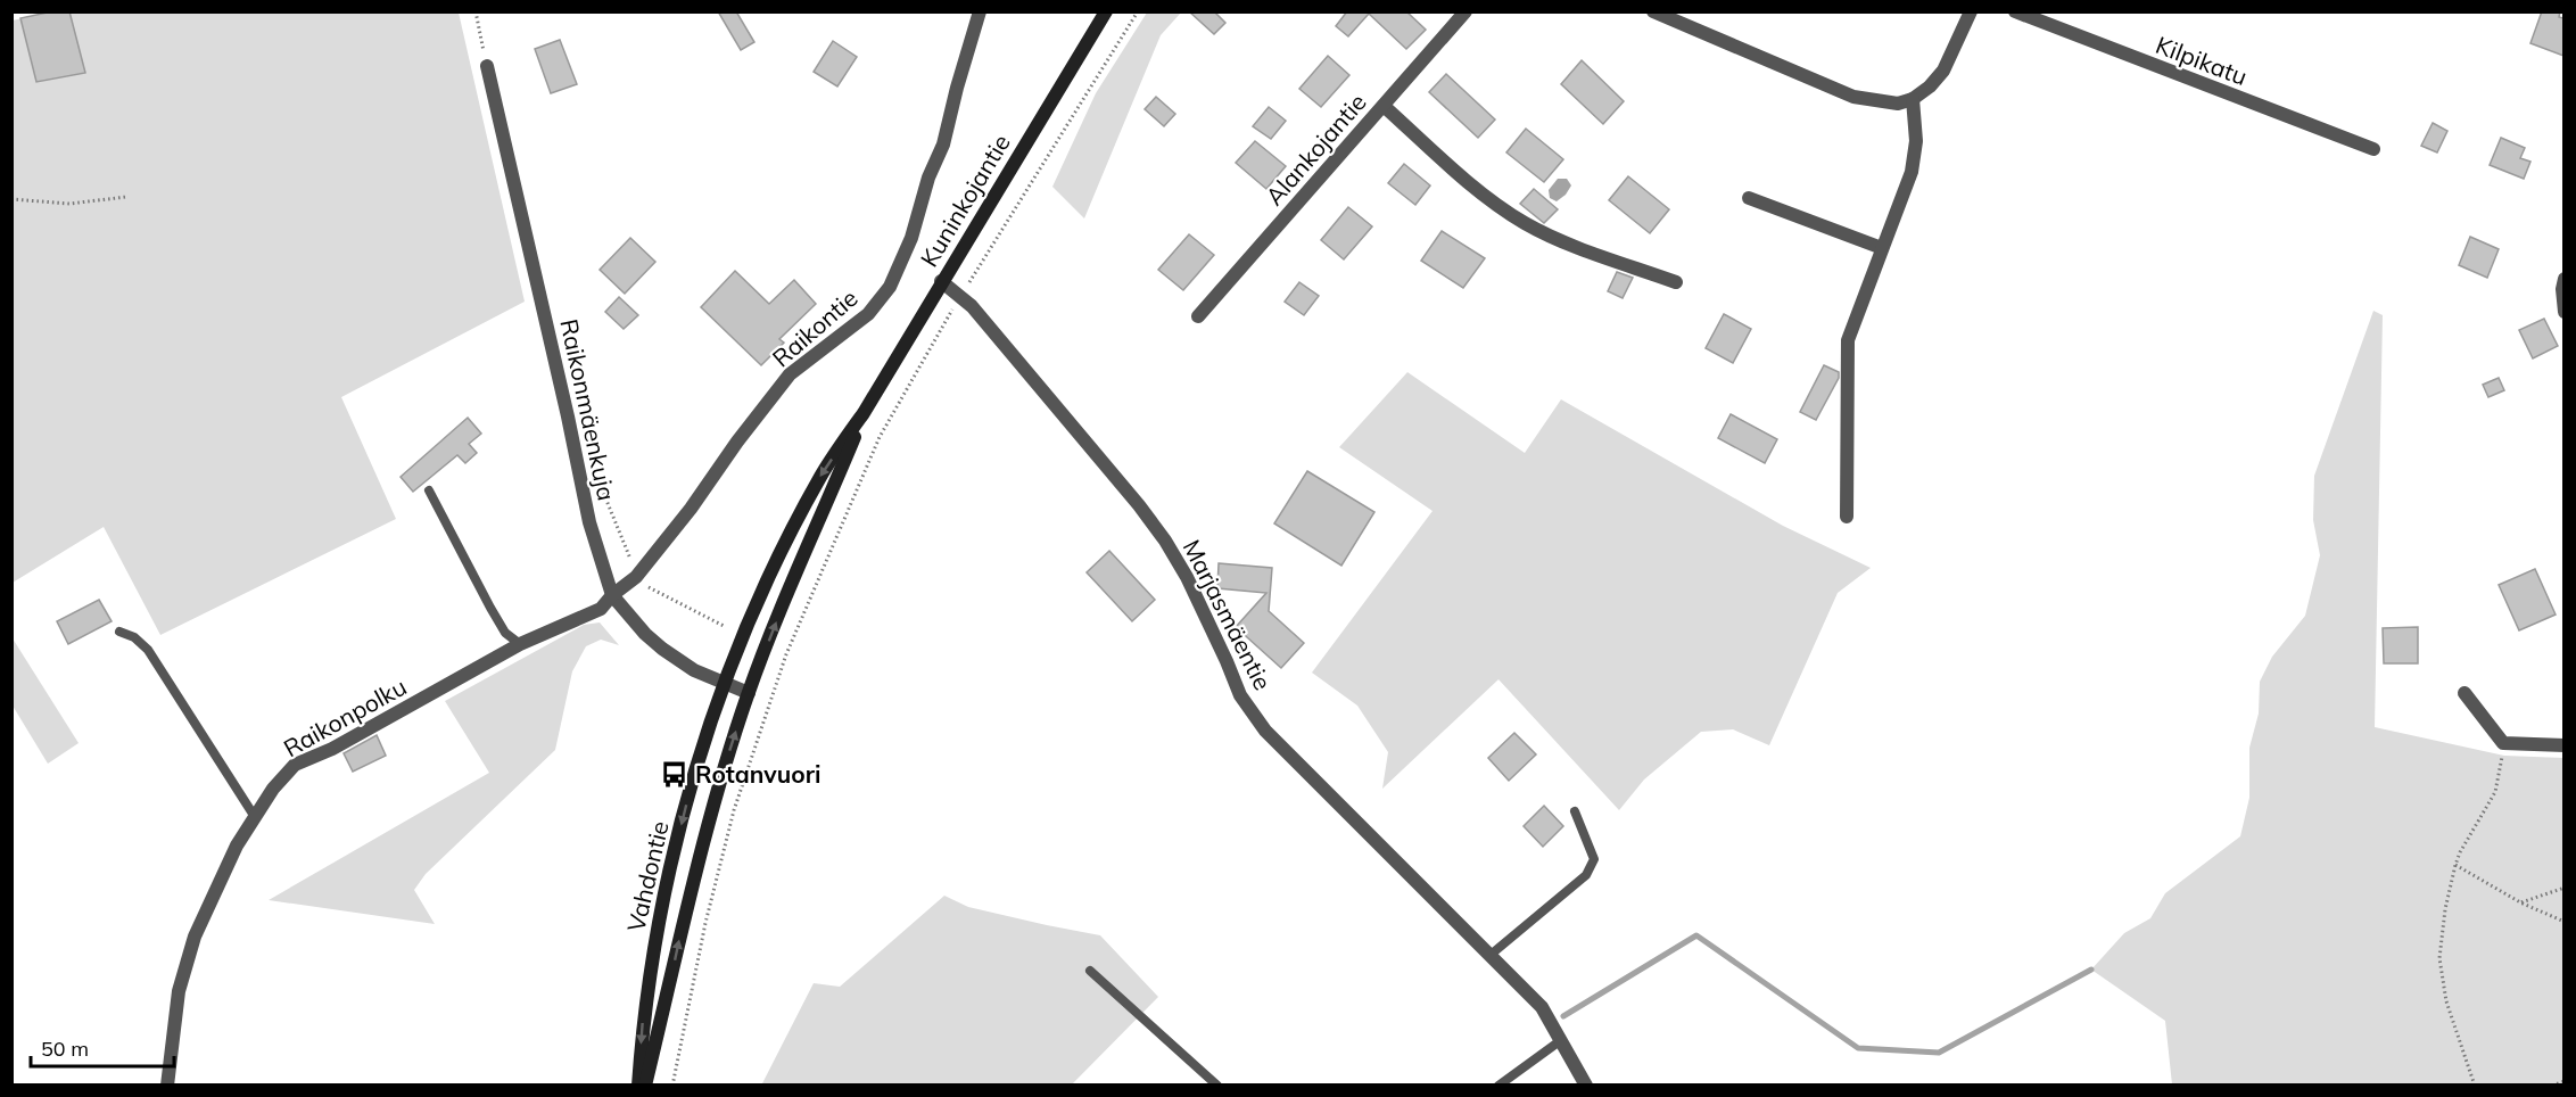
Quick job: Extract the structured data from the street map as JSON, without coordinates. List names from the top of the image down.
{
  "streets": {
    "main road": ["Kuninkojantie", "Vahdontie"],
    "street": [
      "Kilpikatu",
      "Alankojantie",
      "Raikontie",
      "Raikonmäenkuja",
      "Marjasmäentie",
      "Raikonpolku"
    ]
  },
  "crossings": [
    ["Kuninkojantie", "Raikonmäenkuja"],
    ["Kuninkojantie", "Marjasmäentie"],
    ["Kuninkojantie", "Vahdontie"],
    ["Raikontie", "Raikonmäenkuja"],
    ["Raikontie", "Raikonpolku"],
    ["Raikonmäenkuja", "Raikonpolku"],
    ["Raikonmäenkuja", "Vahdontie"]
  ],
  "places": {
    "bus stop": ["Rotanvuori"]
  },
  "scale_bar": "50 m"
}
